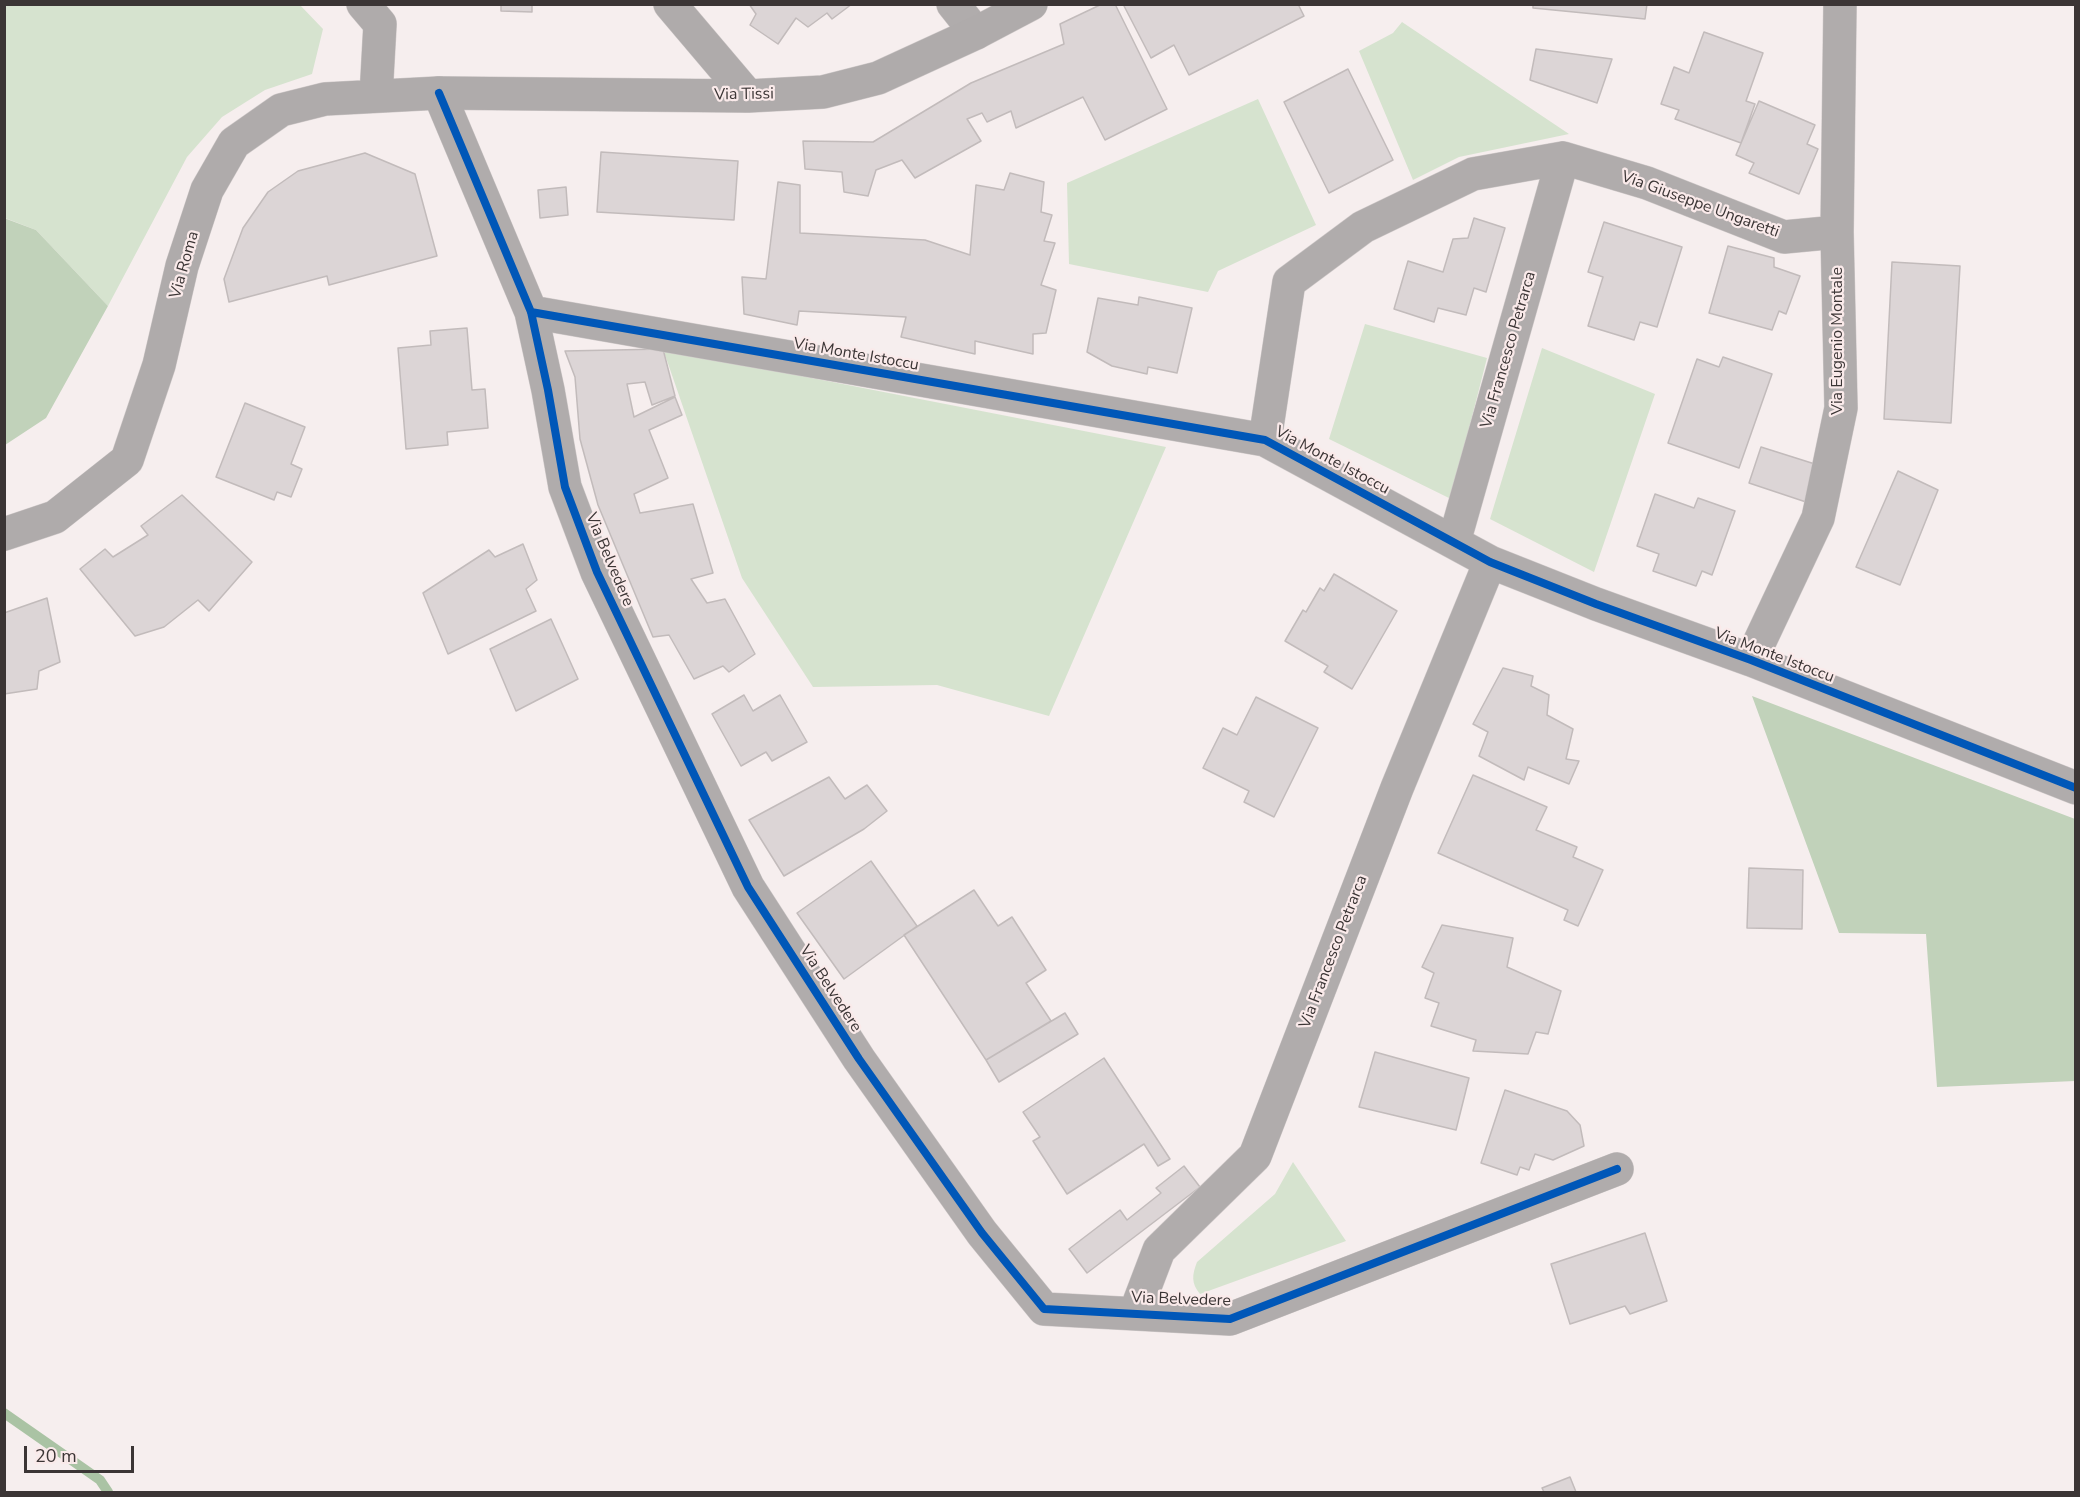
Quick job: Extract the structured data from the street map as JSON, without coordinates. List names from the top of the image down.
{
  "streets": {
    "main road": ["Via Tissi", "Via Roma"],
    "street": [
      "Via Giuseppe Ungaretti",
      "Via Eugenio Montale",
      "Via Francesco Petrarca",
      "Via Monte Istoccu",
      "Via Belvedere"
    ]
  },
  "crossings": [
    ["Via Tissi", "Via Roma"],
    ["Via Tissi", "Via Belvedere"],
    ["Via Giuseppe Ungaretti", "Via Eugenio Montale"],
    ["Via Giuseppe Ungaretti", "Via Francesco Petrarca"],
    ["Via Giuseppe Ungaretti", "Via Monte Istoccu"],
    ["Via Roma", "Via Belvedere"],
    ["Via Eugenio Montale", "Via Monte Istoccu"],
    ["Via Francesco Petrarca", "Via Monte Istoccu"],
    ["Via Francesco Petrarca", "Via Belvedere"],
    ["Via Monte Istoccu", "Via Belvedere"]
  ],
  "scale_bar": "20 m"
}
